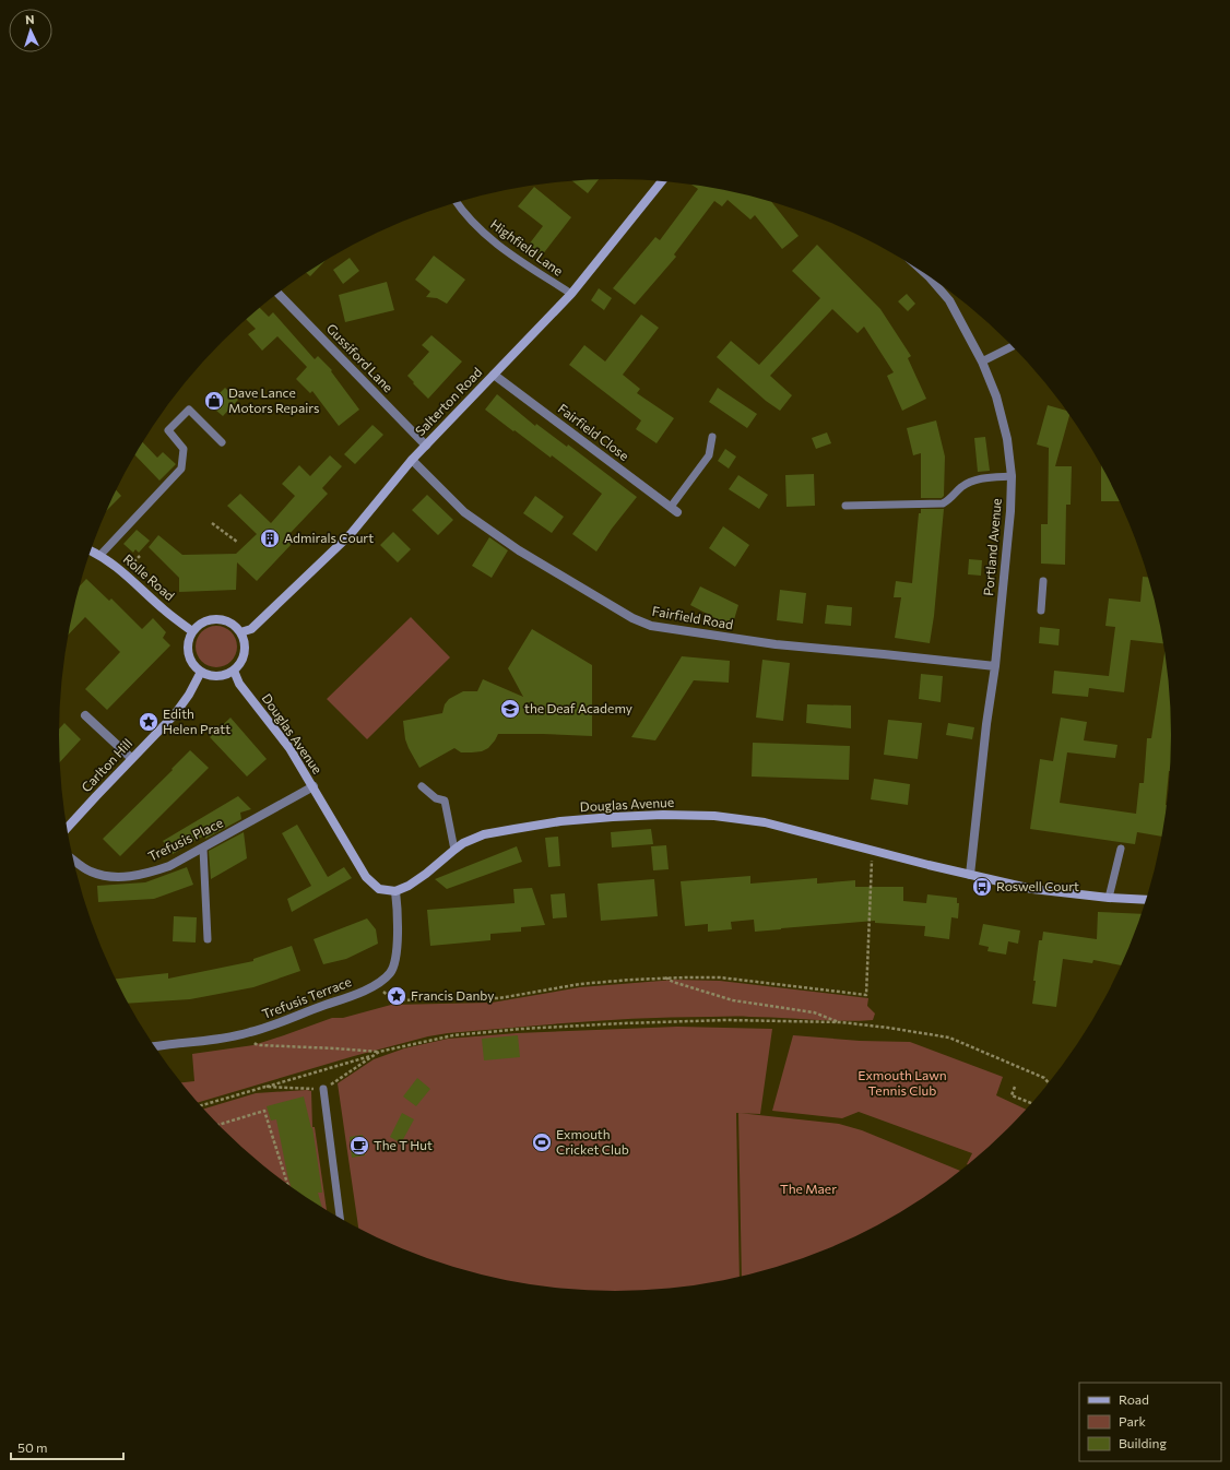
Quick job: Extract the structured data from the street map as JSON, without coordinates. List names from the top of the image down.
{
  "streets": {
    "street": [
      "Gussiford Lane",
      "Salterton Road",
      "Fairfield Close",
      "Portland Avenue",
      "Rolle Road",
      "Fairfield Road",
      "Douglas Avenue",
      "Carlton Hill",
      "Trefusis Place",
      "Trefusis Terrace"
    ],
    "lane": ["Highfield Lane"]
  },
  "crossings": [
    ["Highfield Lane", "Salterton Road"],
    ["Gussiford Lane", "Salterton Road"],
    ["Salterton Road", "Fairfield Close"],
    ["Salterton Road", "Rolle Road"],
    ["Salterton Road", "Fairfield Road"],
    ["Salterton Road", "Douglas Avenue"],
    ["Salterton Road", "Carlton Hill"],
    ["Portland Avenue", "Fairfield Road"],
    ["Portland Avenue", "Douglas Avenue"],
    ["Rolle Road", "Douglas Avenue"],
    ["Rolle Road", "Carlton Hill"],
    ["Douglas Avenue", "Carlton Hill"],
    ["Douglas Avenue", "Trefusis Place"],
    ["Douglas Avenue", "Trefusis Terrace"]
  ],
  "parks": ["Exmouth Lawn Tennis Club", "The Maer"],
  "places": {
    "shop": ["Dave Lance Motors Repairs"],
    "building": ["Admirals Court"],
    "school or university": ["the Deaf Academy"],
    "place": ["Edith Helen Pratt", "Francis Danby"],
    "bus stop": ["Roswell Court"],
    "sports": ["Exmouth Cricket Club"],
    "cafe": ["The T Hut"]
  },
  "legend": ["Road", "Park", "Building"],
  "scale_bar": "50 m",
  "north": "top"
}
